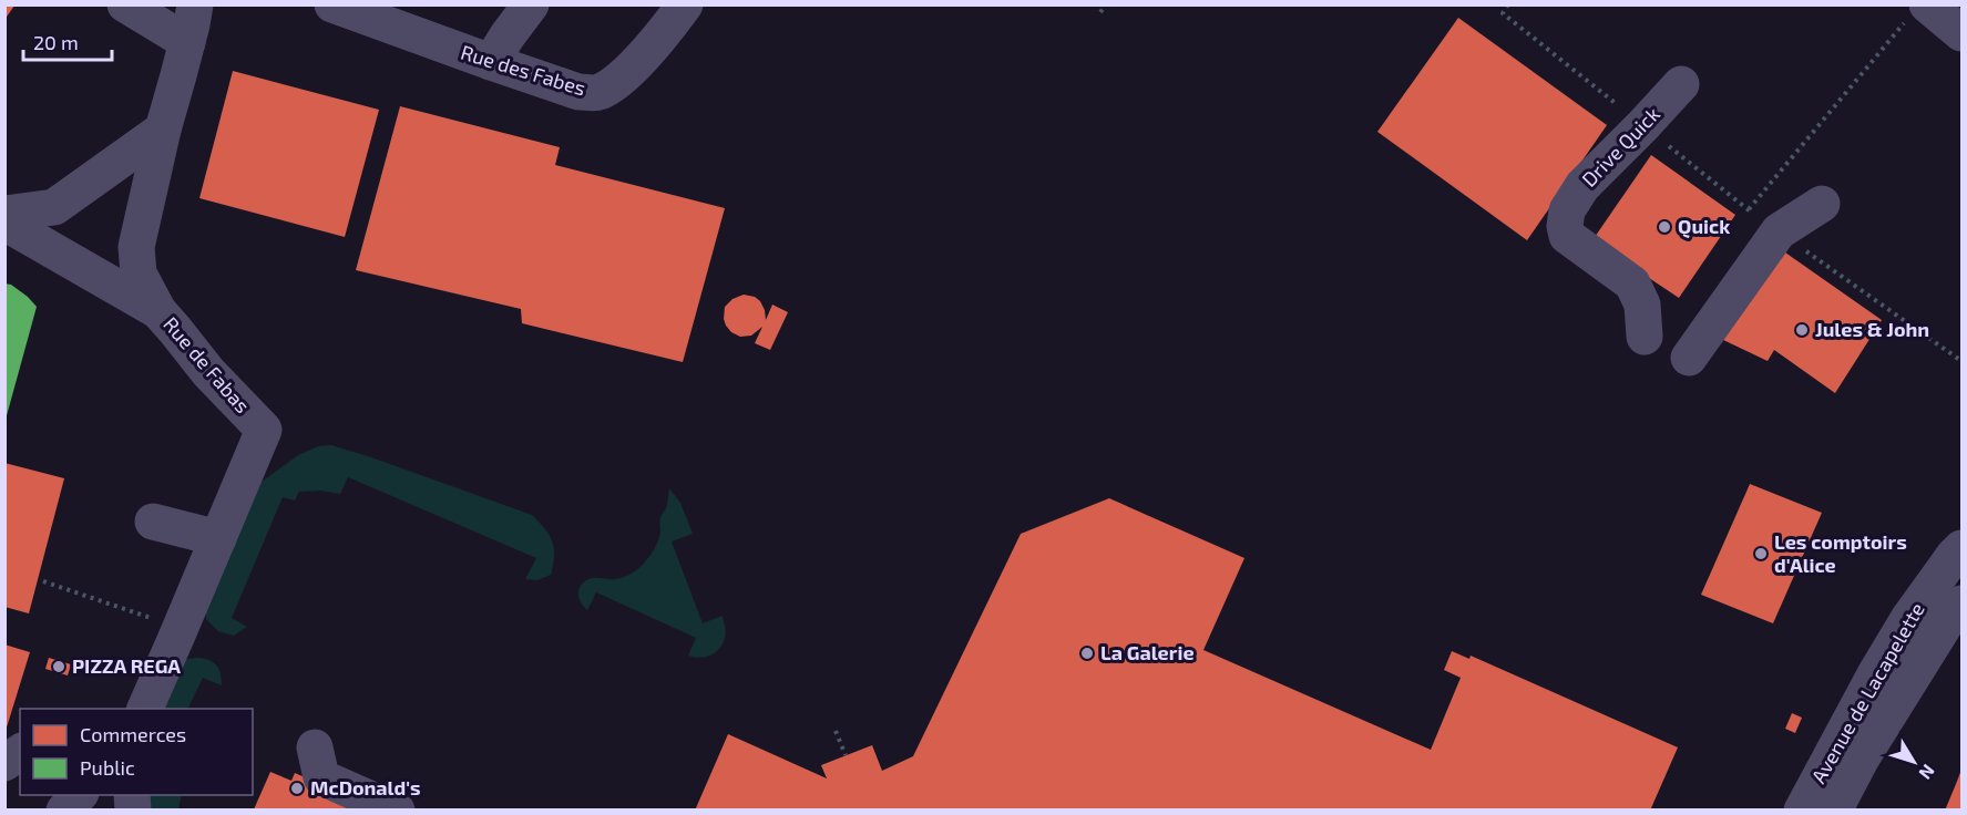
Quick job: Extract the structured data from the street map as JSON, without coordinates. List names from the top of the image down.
{
  "streets": {
    "street": [
      "Rue des Fabes",
      "Drive Quick",
      "Rue de Fabas",
      "Avenue de Lacapelette"
    ]
  },
  "places": [
    "Quick",
    "Jules & John",
    "Les comptoirs d'Alice",
    "La Galerie",
    "PIZZA REGA",
    "McDonald's"
  ],
  "legend": ["Commerces", "Public"],
  "scale_bar": "20 m",
  "north": "bottom right"
}
